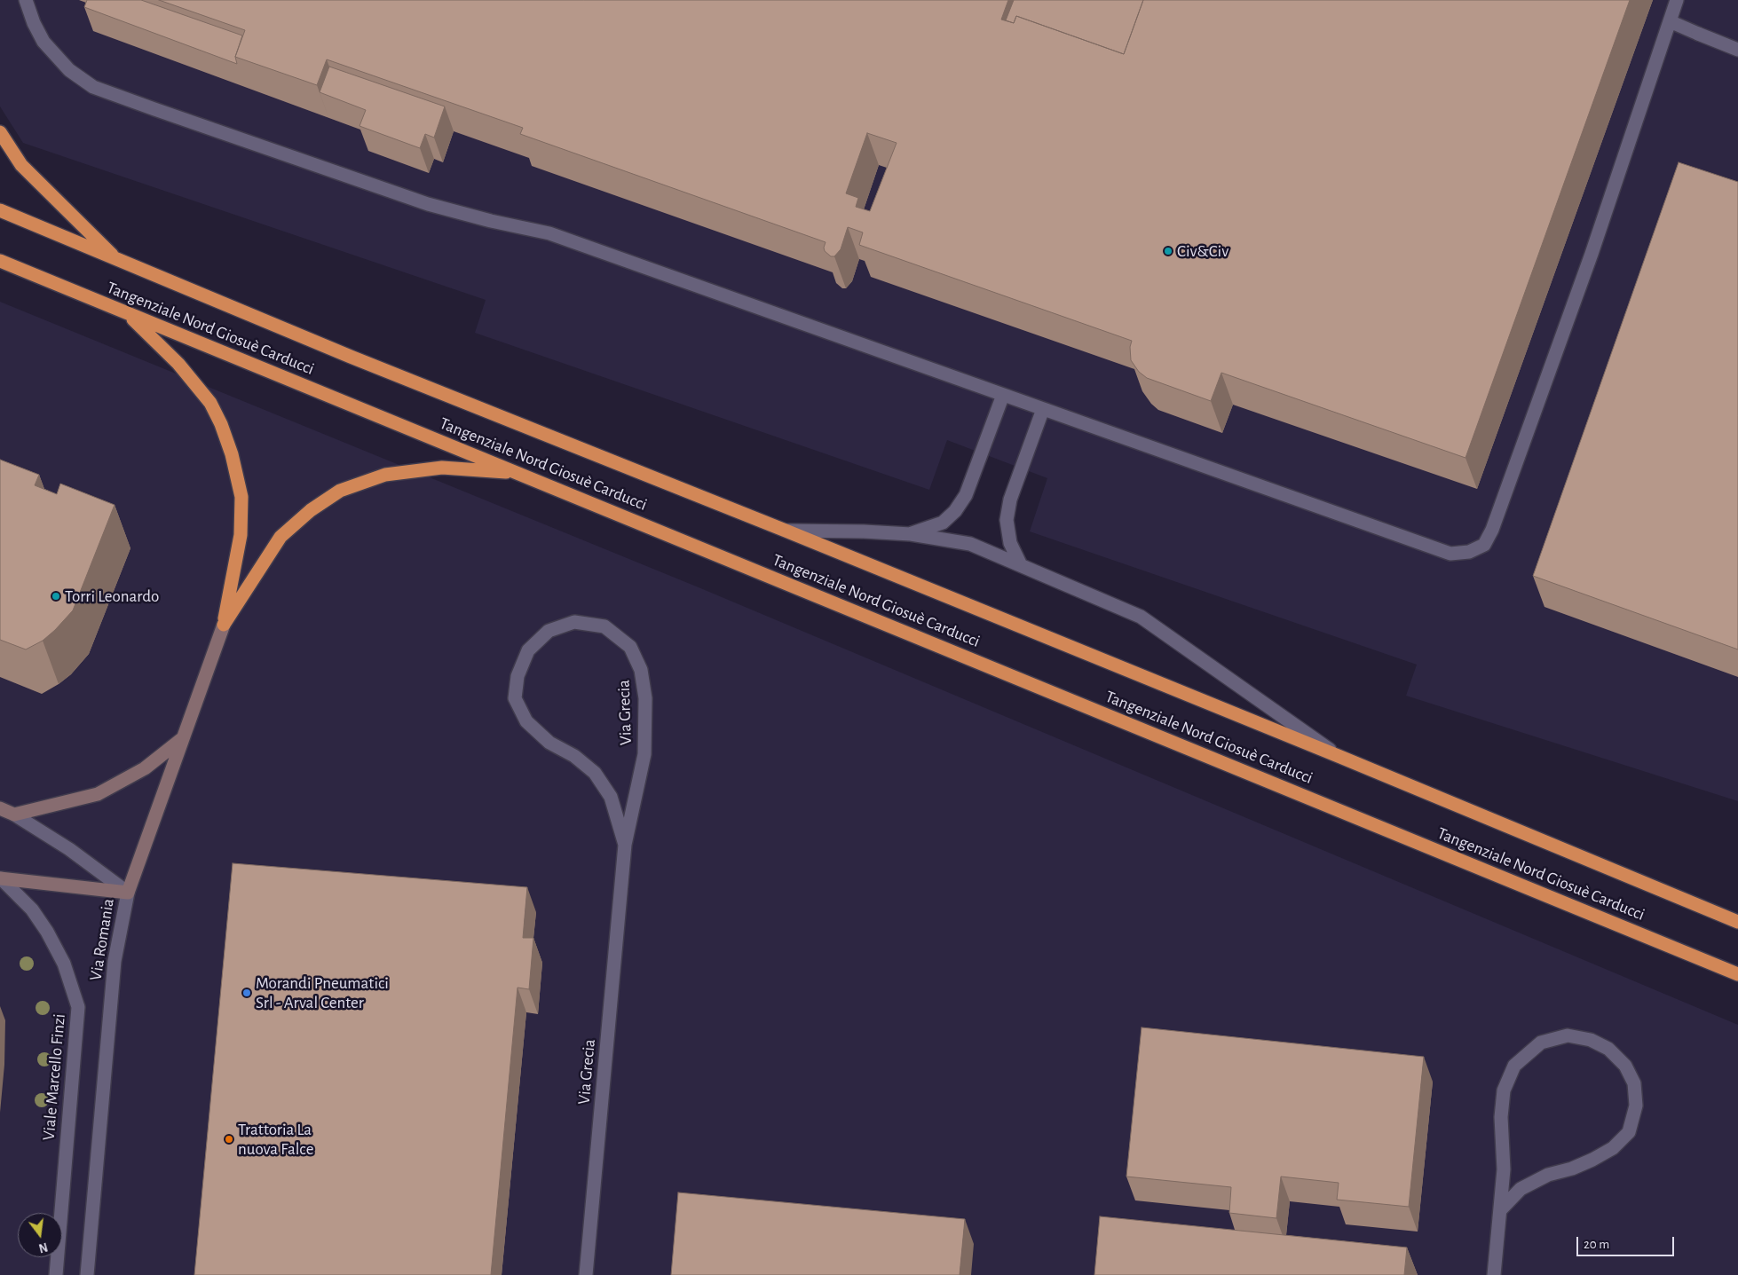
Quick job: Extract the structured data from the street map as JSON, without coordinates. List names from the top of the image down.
{
  "streets": {
    "highway": ["Tangenziale Nord Giosuè Carducci"],
    "street": ["Via Grecia", "Via Romania", "Viale Marcello Finzi"]
  },
  "crossings": [
    ["Via Romania", "Viale Marcello Finzi"]
  ],
  "places": [
    "Civ&Civ",
    "Torri Leonardo",
    "Morandi Pneumatici Srl - Arval Center",
    "Trattoria La nuova Falce"
  ],
  "scale_bar": "20 m",
  "north": "bottom"
}
